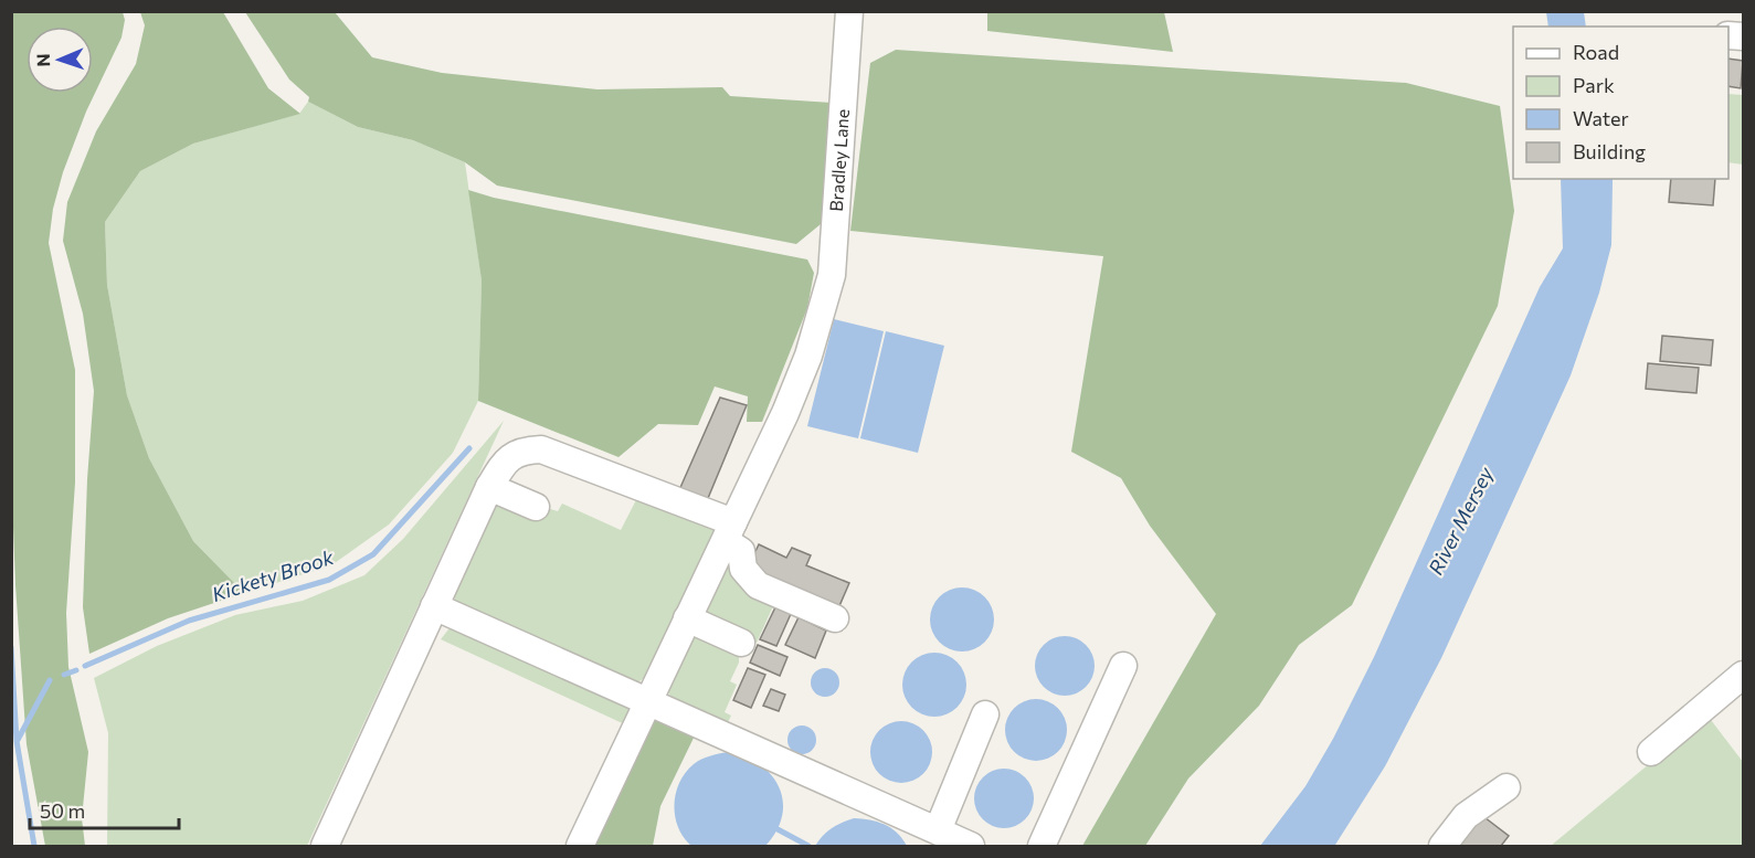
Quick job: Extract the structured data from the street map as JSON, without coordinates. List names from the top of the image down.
{
  "streets": {
    "street": ["Bradley Lane"]
  },
  "water": ["River Mersey", "Kickety Brook"],
  "legend": [
    "Road",
    "Park",
    "Water",
    "Building"
  ],
  "scale_bar": "50 m",
  "north": "left"
}
